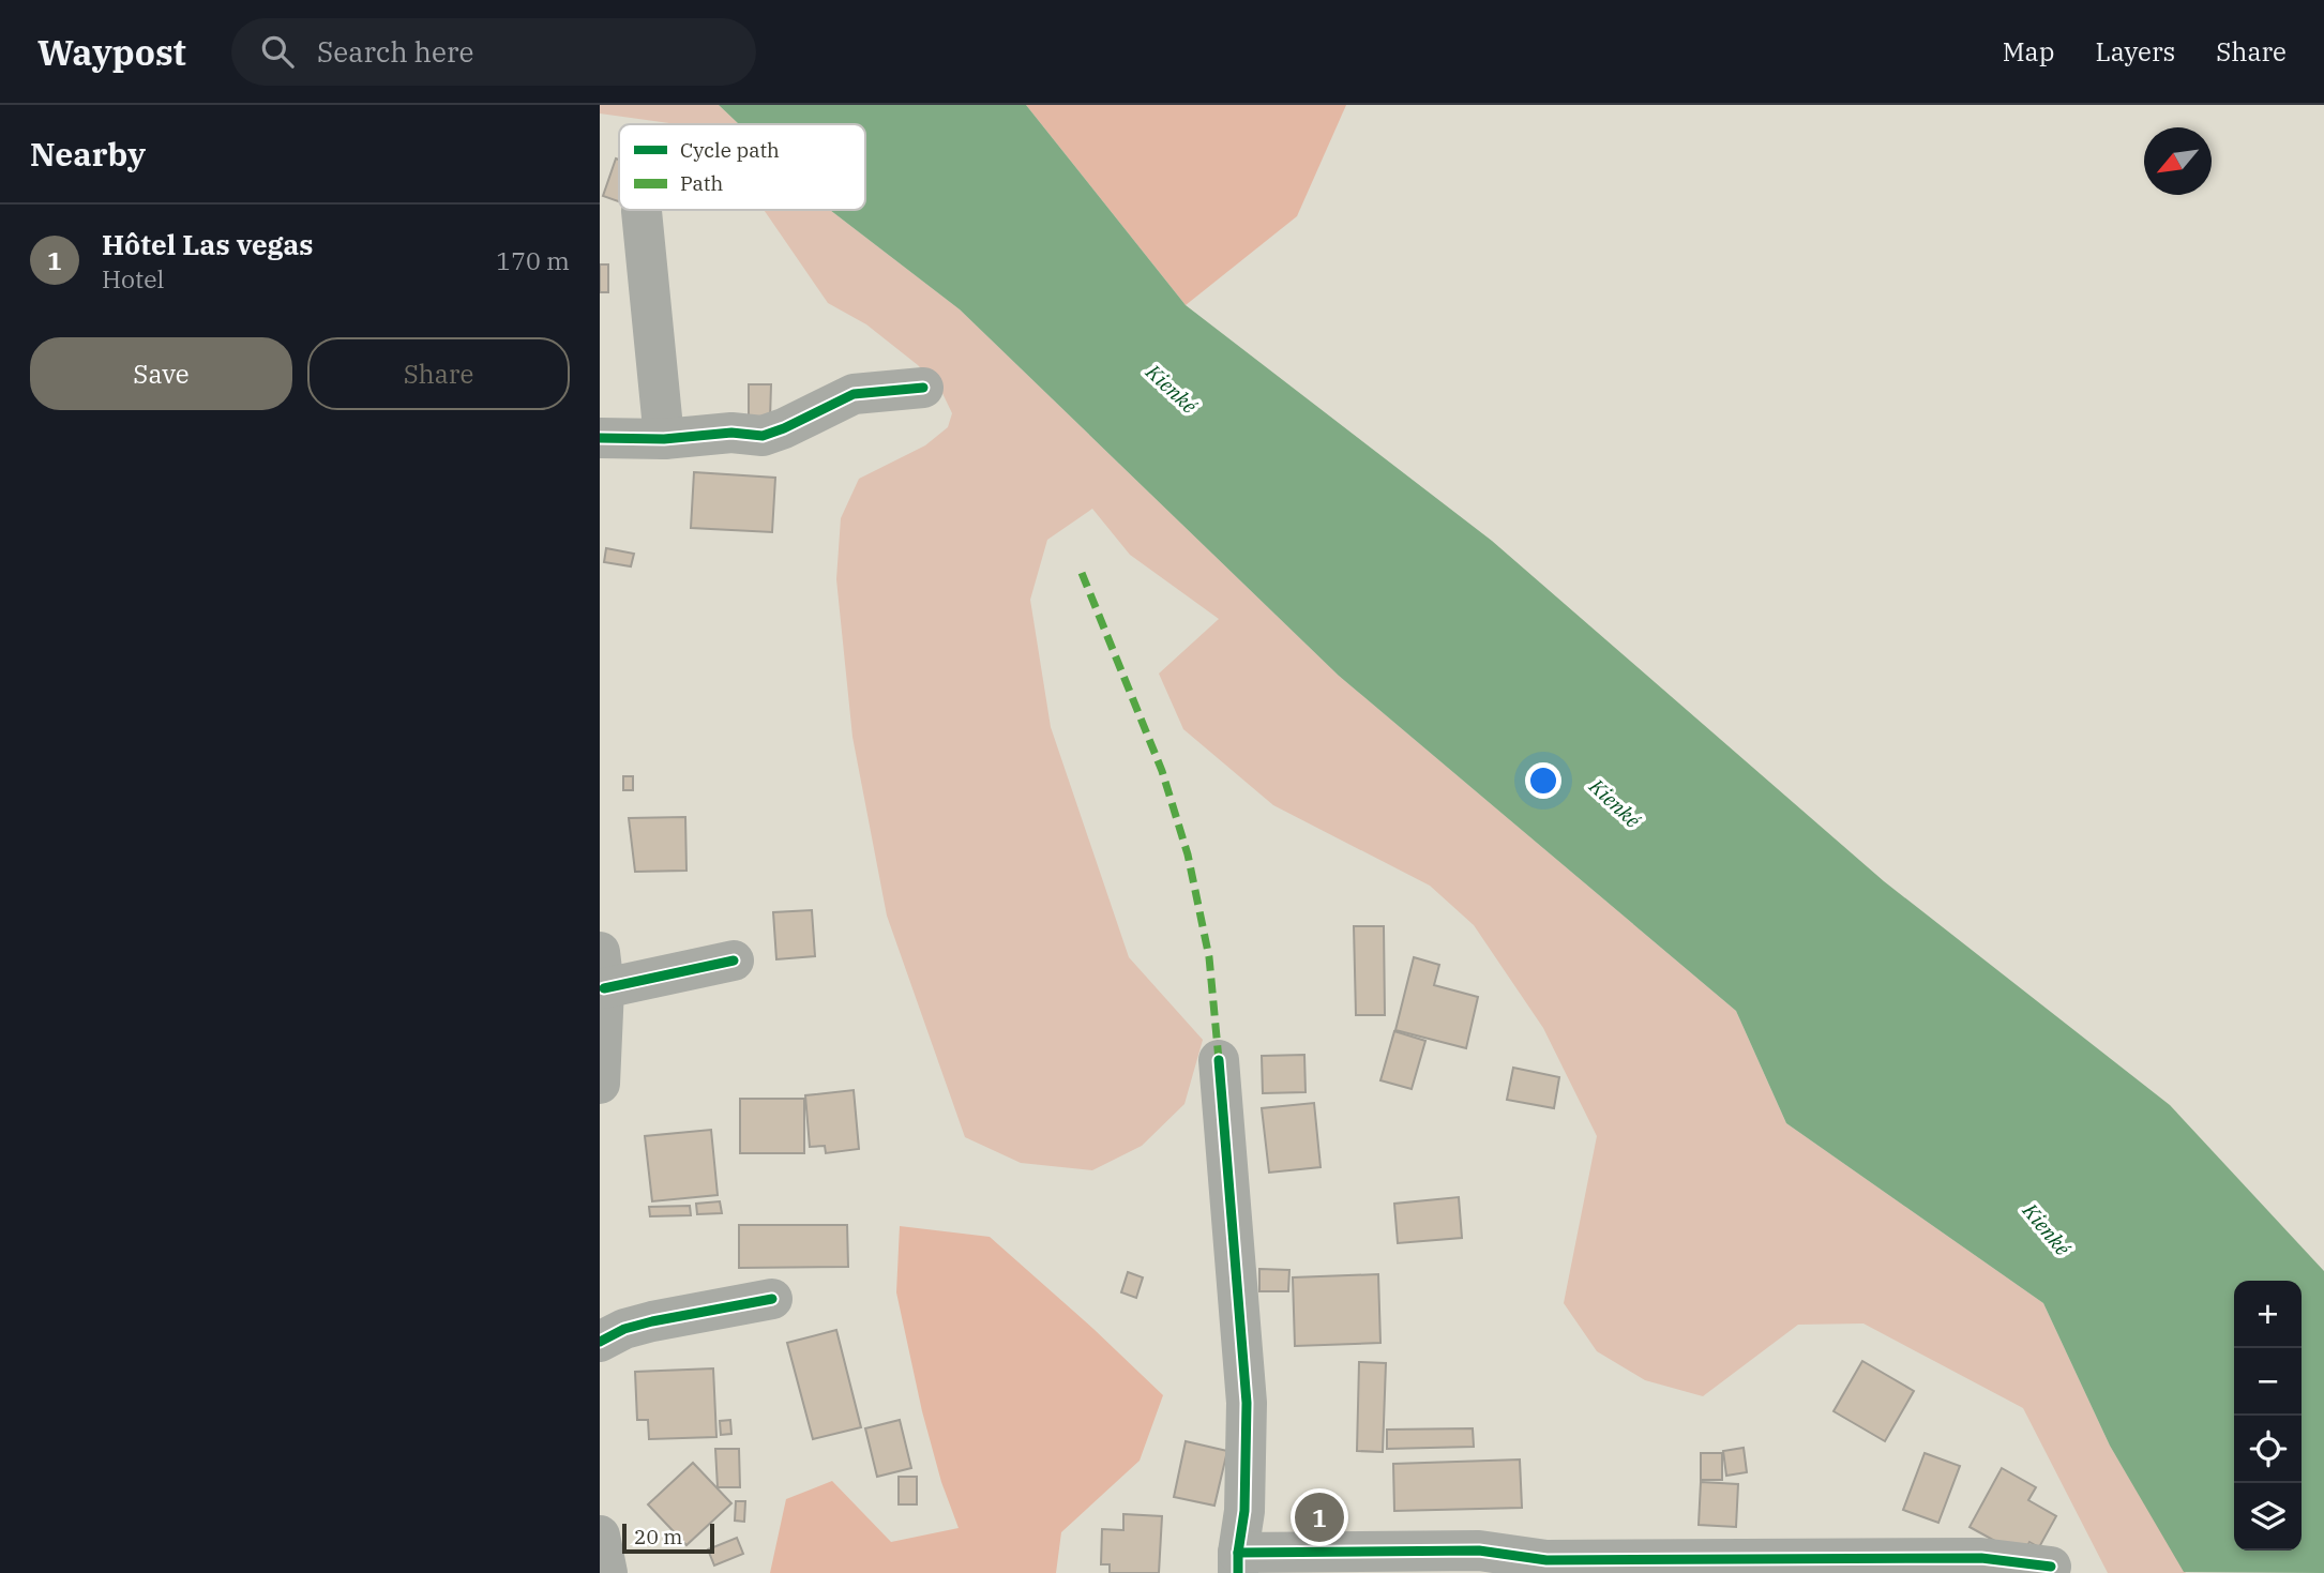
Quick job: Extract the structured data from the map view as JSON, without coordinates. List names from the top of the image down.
{
  "water": ["Kienké"],
  "legend": ["Cycle path", "Path"],
  "scale_bar": "20 m",
  "north": "bottom left",
  "page": {
    "header": "Waypost",
    "search": "Search here",
    "nav": ["Map", "Layers", "Share"],
    "heading": "Nearby",
    "list": [
      {
        "mark": "1",
        "name": "Hôtel Las vegas",
        "note": "Hotel",
        "value": "170 m"
      }
    ],
    "buttons": ["Save", "Share"],
    "map_buttons": ["+", "−"],
    "pins": "1",
    "scale": "20 m"
  }
}
